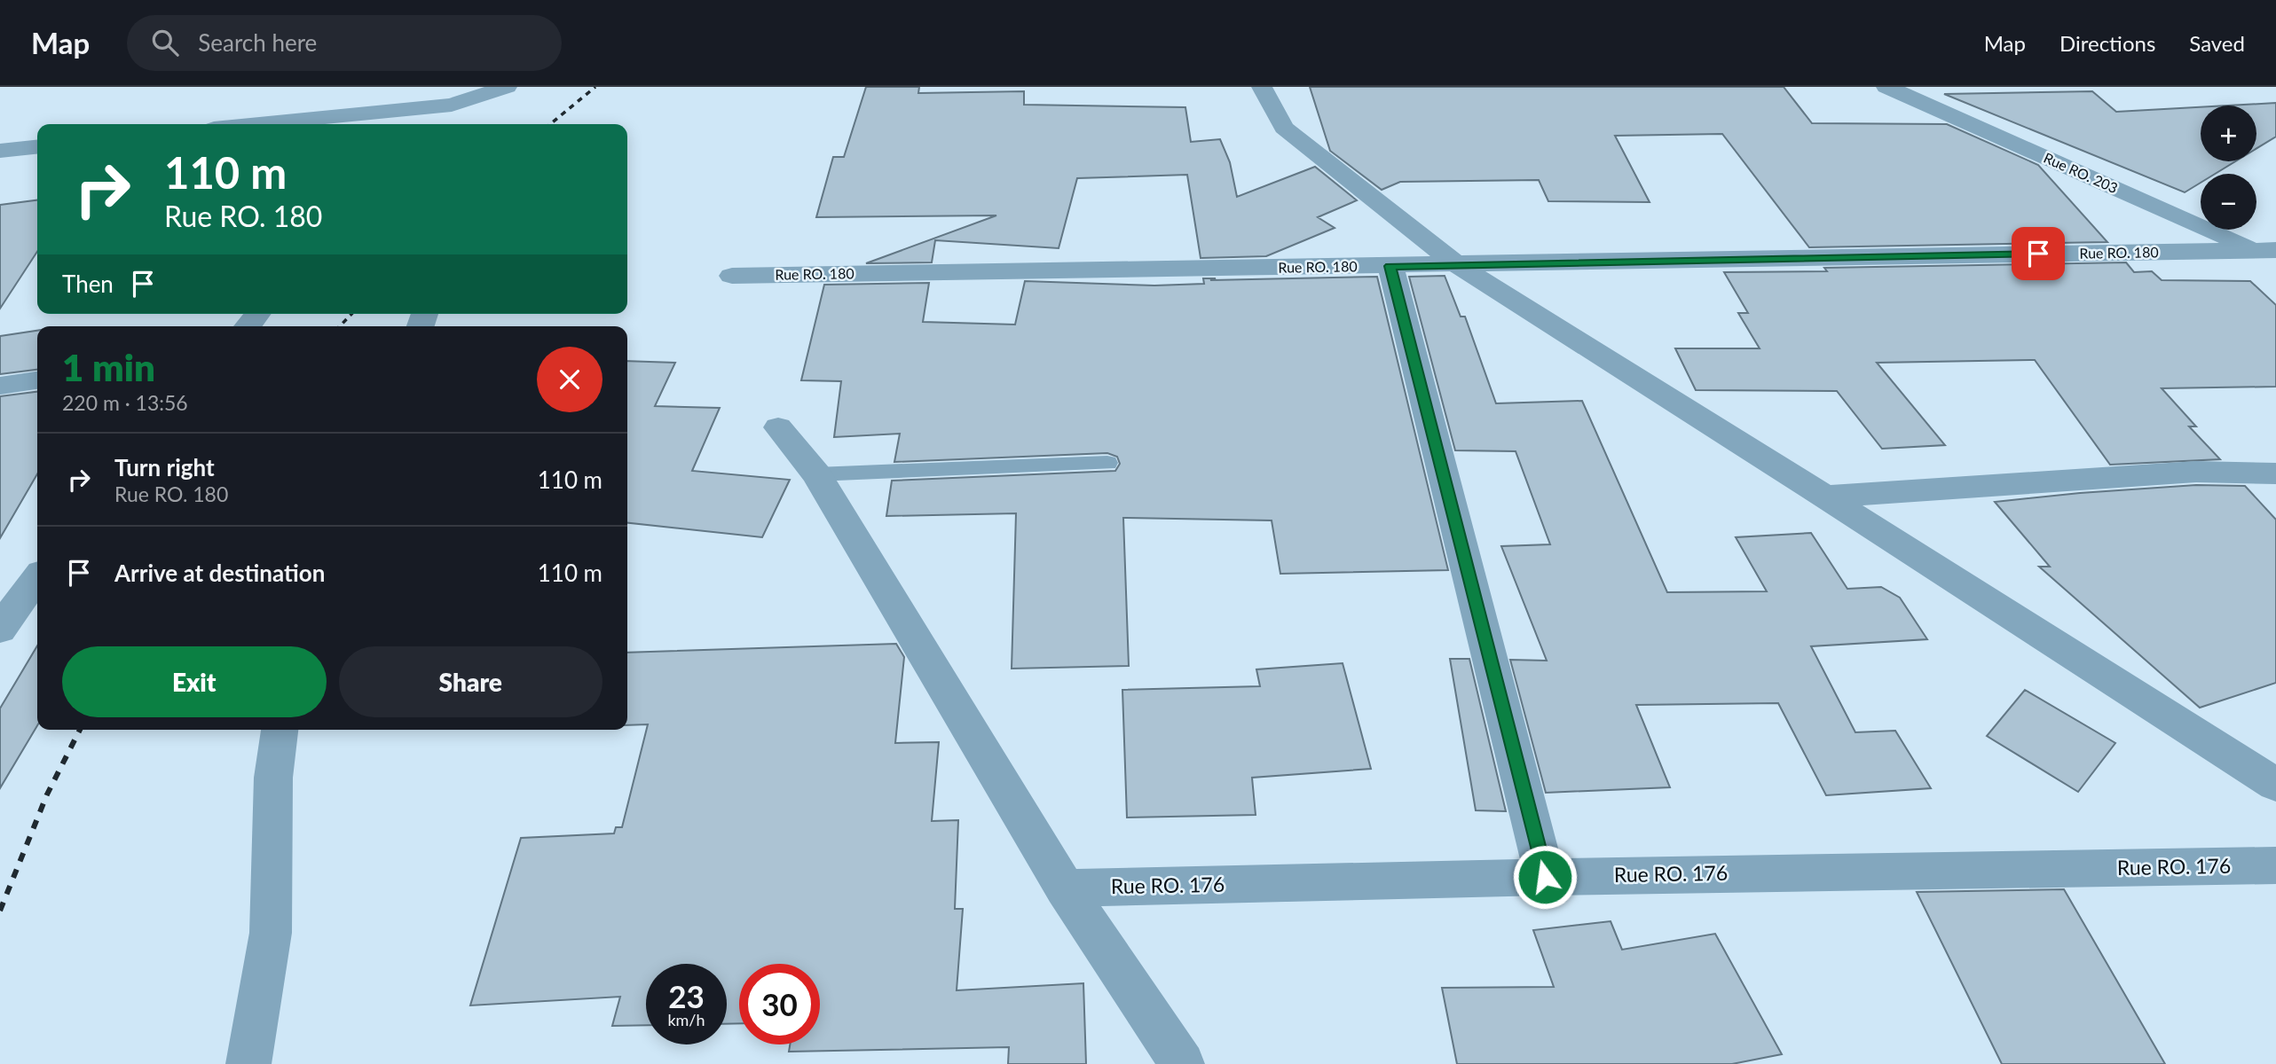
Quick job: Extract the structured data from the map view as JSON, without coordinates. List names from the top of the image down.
{
  "streets": {
    "street": ["Rue RO. 203", "Rue RO. 180", "Rue RO. 176"]
  },
  "crossings": [
    ["Rue RO. 203", "Rue RO. 180"]
  ],
  "page": {
    "header": "Map",
    "search": "Search here",
    "nav": ["Map", "Directions", "Saved"],
    "map_buttons": ["+", "−"],
    "turn": ["110 m", "Rue RO. 180"],
    "then": "Then",
    "heading": ["1 min", "220 m · 13:56"],
    "list": [
      {
        "name": "Turn right",
        "note": "Rue RO. 180",
        "value": "110 m"
      },
      {
        "name": "Arrive at destination",
        "value": "110 m"
      }
    ],
    "buttons": ["Exit", "Share"],
    "speed": "23 km/h",
    "limit": "30"
  }
}
